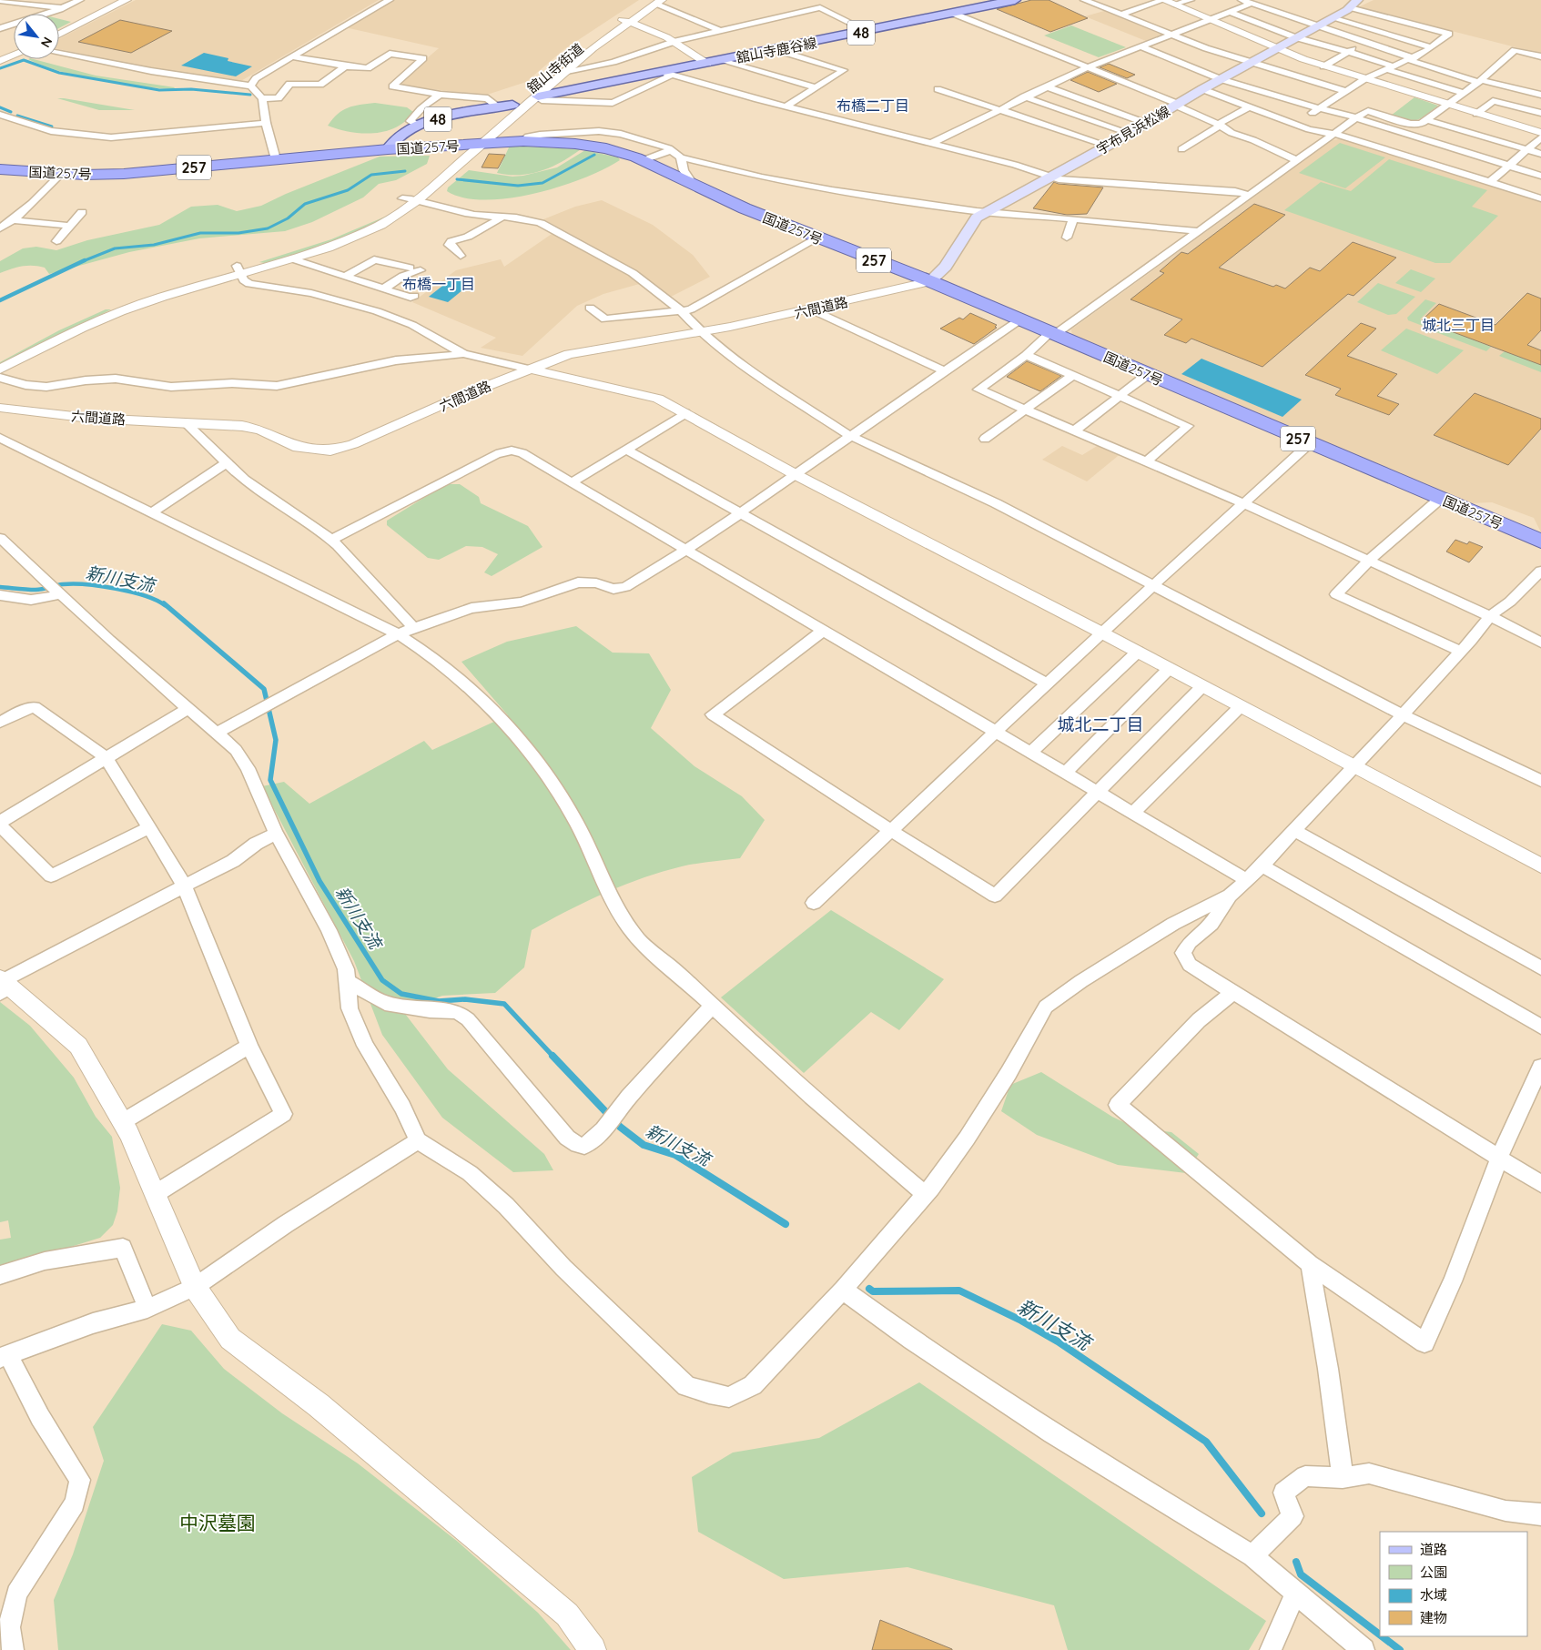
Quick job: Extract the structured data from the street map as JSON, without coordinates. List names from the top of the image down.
{
  "streets": {
    "highway": ["国道257号", "257"],
    "main road": ["48", "舘山寺鹿谷線", "宇布見浜松線"],
    "street": ["舘山寺街道", "六間道路"]
  },
  "crossings": [
    ["48", "舘山寺街道"],
    ["48", "国道257号"],
    ["舘山寺鹿谷線", "舘山寺街道"],
    ["舘山寺街道", "国道257号"],
    ["宇布見浜松線", "国道257号"],
    ["宇布見浜松線", "六間道路"],
    ["国道257号", "六間道路"]
  ],
  "districts": [
    "布橋二丁目",
    "布橋一丁目",
    "城北三丁目",
    "城北二丁目"
  ],
  "water": ["新川支流"],
  "parks": ["中沢墓園"],
  "legend": [
    "道路",
    "公園",
    "水域",
    "建物"
  ],
  "north": "bottom right"
}
